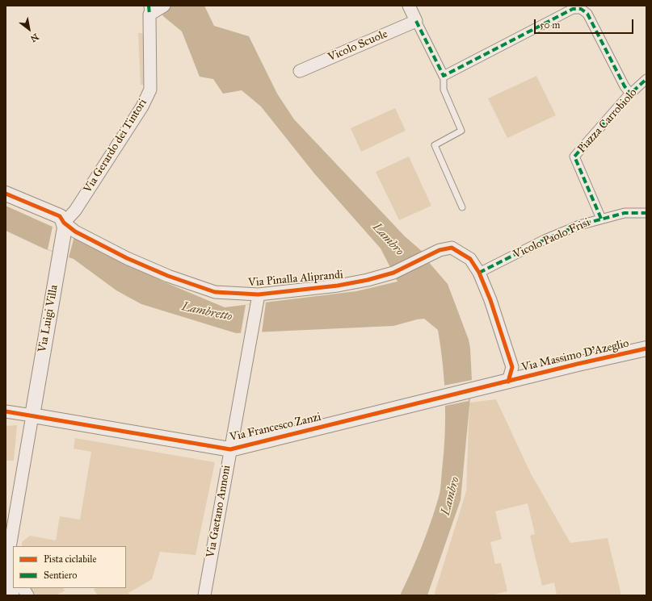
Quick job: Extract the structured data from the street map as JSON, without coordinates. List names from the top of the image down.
{
  "streets": {
    "street": [
      "Vicolo Scuole",
      "Piazza Carrobiolo",
      "Via Gerardo dei Tintori",
      "Vicolo Paolo Frisi",
      "Via Pinalla Aliprandi",
      "Via Luigi Villa",
      "Via Massimo D'Azeglio",
      "Via Francesco Zanzi",
      "Via Gaetano Annoni"
    ]
  },
  "crossings": [
    ["Piazza Carrobiolo", "Vicolo Paolo Frisi"],
    ["Via Gerardo dei Tintori", "Via Pinalla Aliprandi"],
    ["Via Gerardo dei Tintori", "Via Luigi Villa"],
    ["Vicolo Paolo Frisi", "Via Pinalla Aliprandi"],
    ["Via Pinalla Aliprandi", "Via Luigi Villa"],
    ["Via Pinalla Aliprandi", "Via Massimo D'Azeglio"],
    ["Via Pinalla Aliprandi", "Via Francesco Zanzi"],
    ["Via Pinalla Aliprandi", "Via Gaetano Annoni"],
    ["Via Luigi Villa", "Via Francesco Zanzi"],
    ["Via Massimo D'Azeglio", "Via Francesco Zanzi"],
    ["Via Francesco Zanzi", "Via Gaetano Annoni"]
  ],
  "water": ["Lambro", "Lambretto"],
  "legend": ["Pista ciclabile", "Sentiero"],
  "scale_bar": "50 m",
  "north": "bottom right"
}
